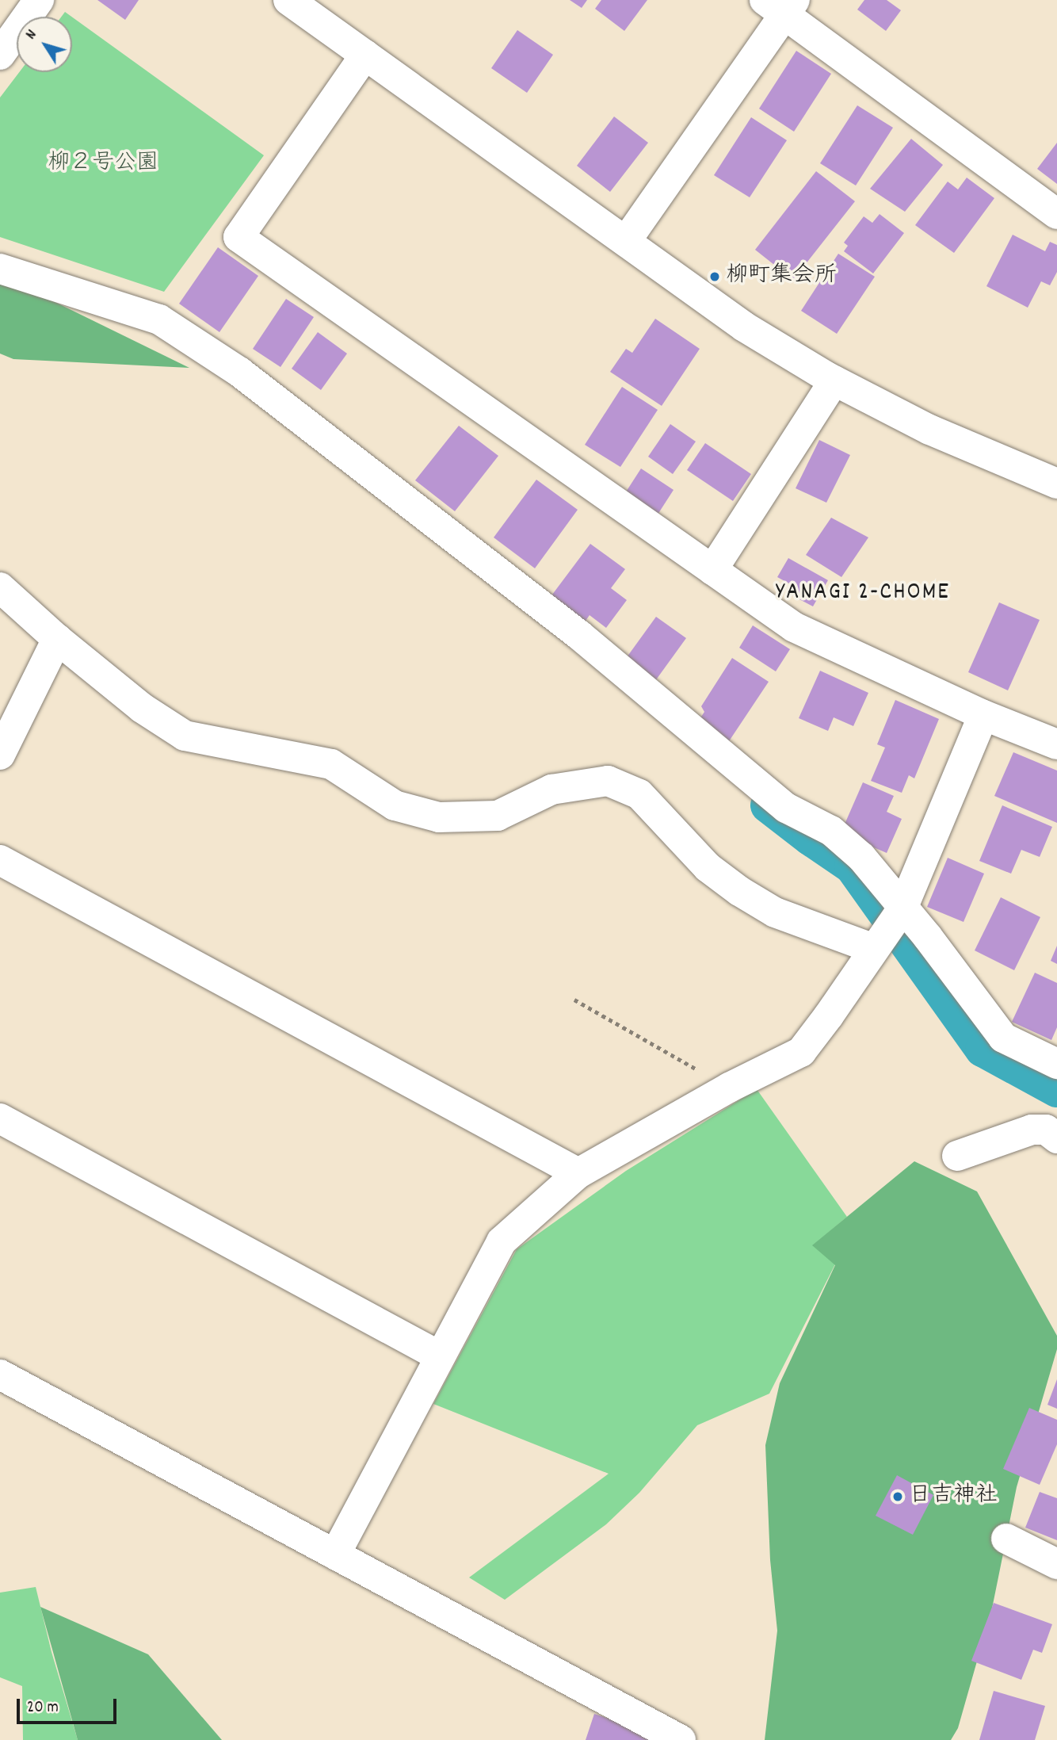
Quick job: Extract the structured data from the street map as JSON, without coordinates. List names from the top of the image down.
{
  "districts": ["YANAGI 2-CHOME"],
  "parks": ["柳２号公園"],
  "places": ["柳町集会所", "日吉神社"],
  "scale_bar": "20 m",
  "north": "top left"
}
